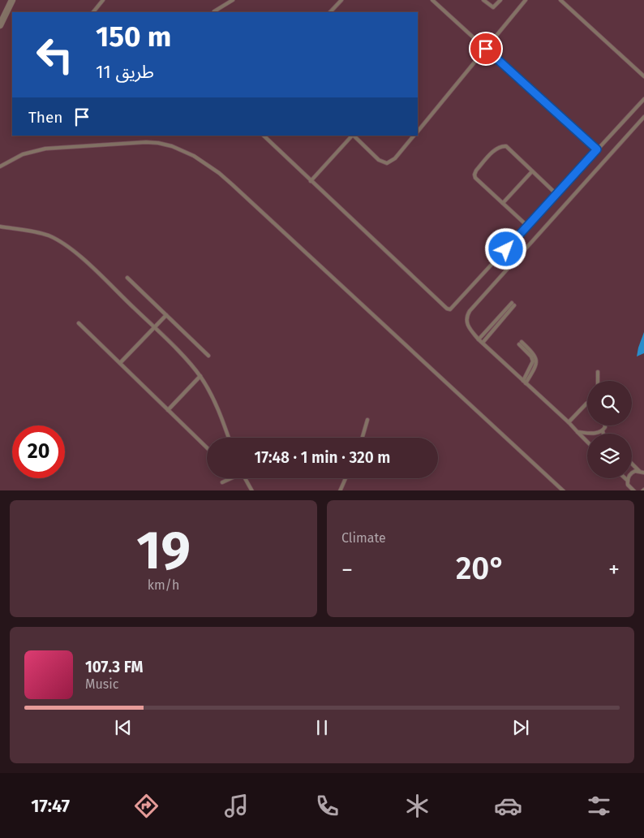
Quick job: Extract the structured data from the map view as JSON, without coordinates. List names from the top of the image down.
{
  "page": {
    "turn": ["150 m", "طريق 11"],
    "then": "Then",
    "limit": "20",
    "trip": "17:48 · 1 min · 320 m",
    "tile": [
      ["19", "km/h"],
      "Climate"
    ],
    "heat": ["−", "20°", "+"],
    "song": ["107.3 FM", "Music"],
    "tabs": "17:47"
  }
}
